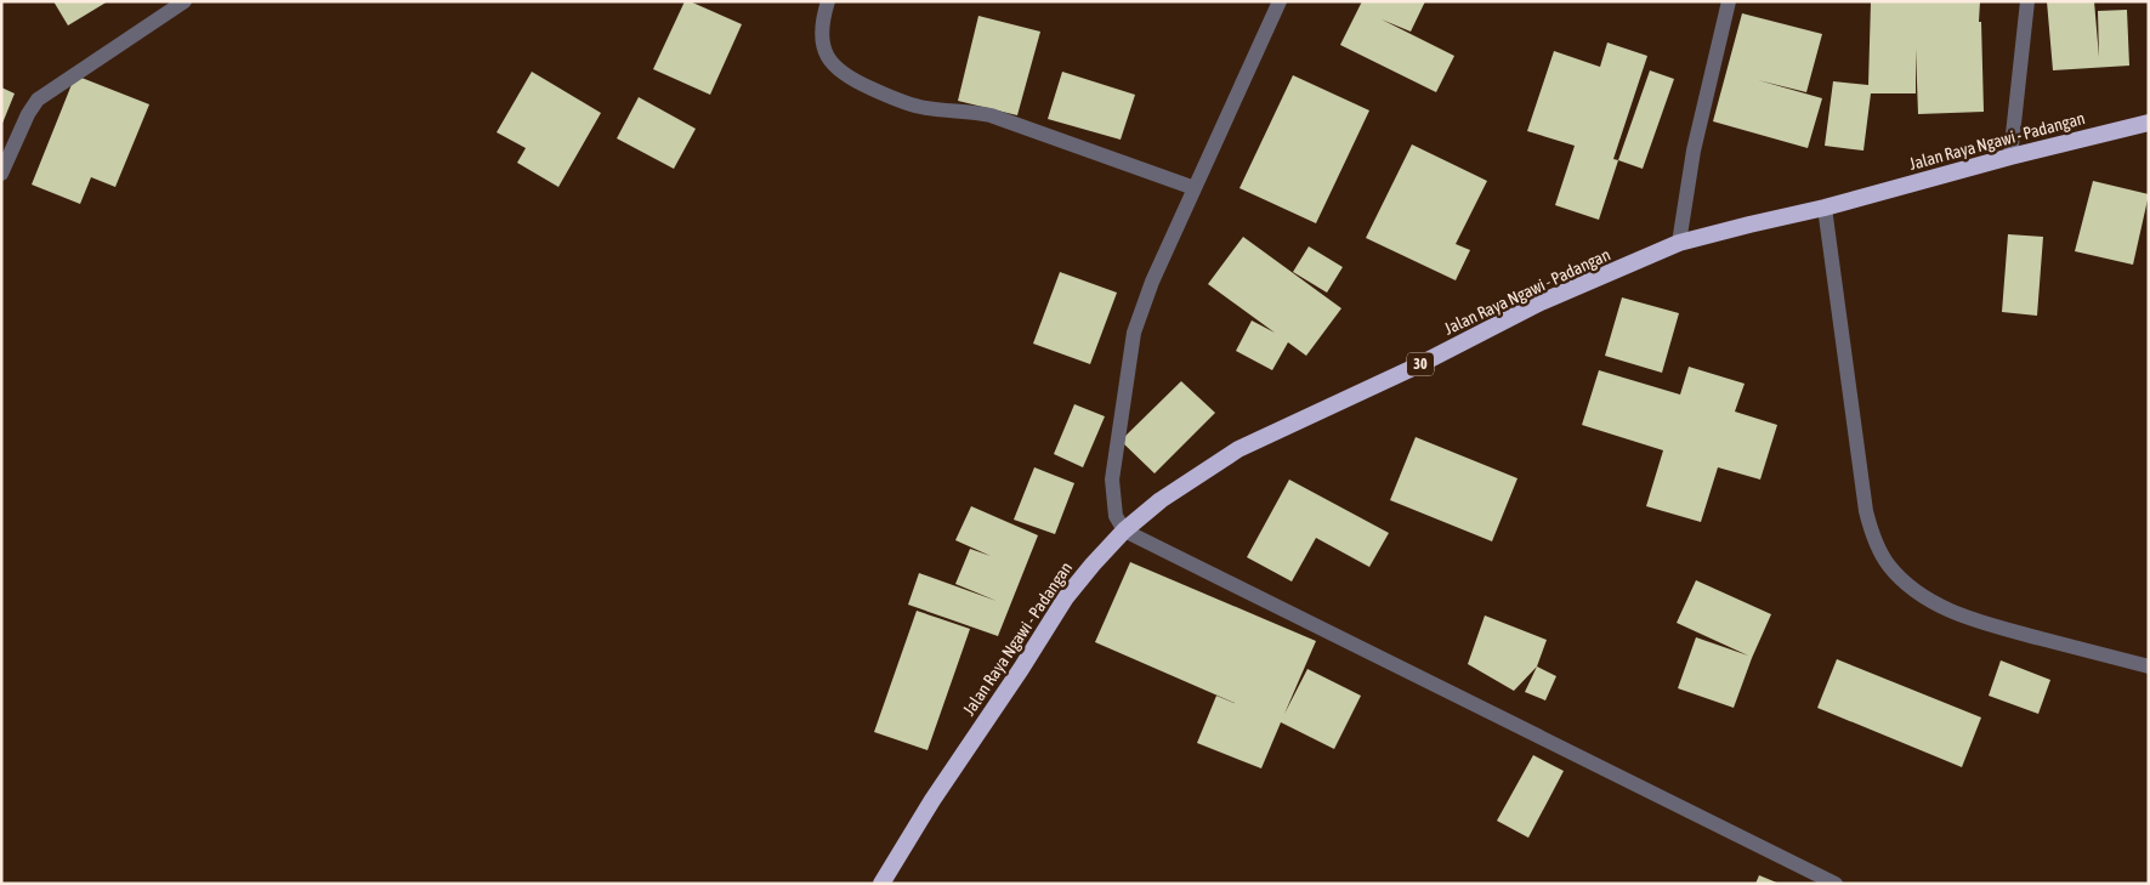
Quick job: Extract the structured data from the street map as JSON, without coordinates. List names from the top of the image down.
{
  "streets": {
    "highway": ["Jalan Raya Ngawi - Padangan", "30"]
  }
}
